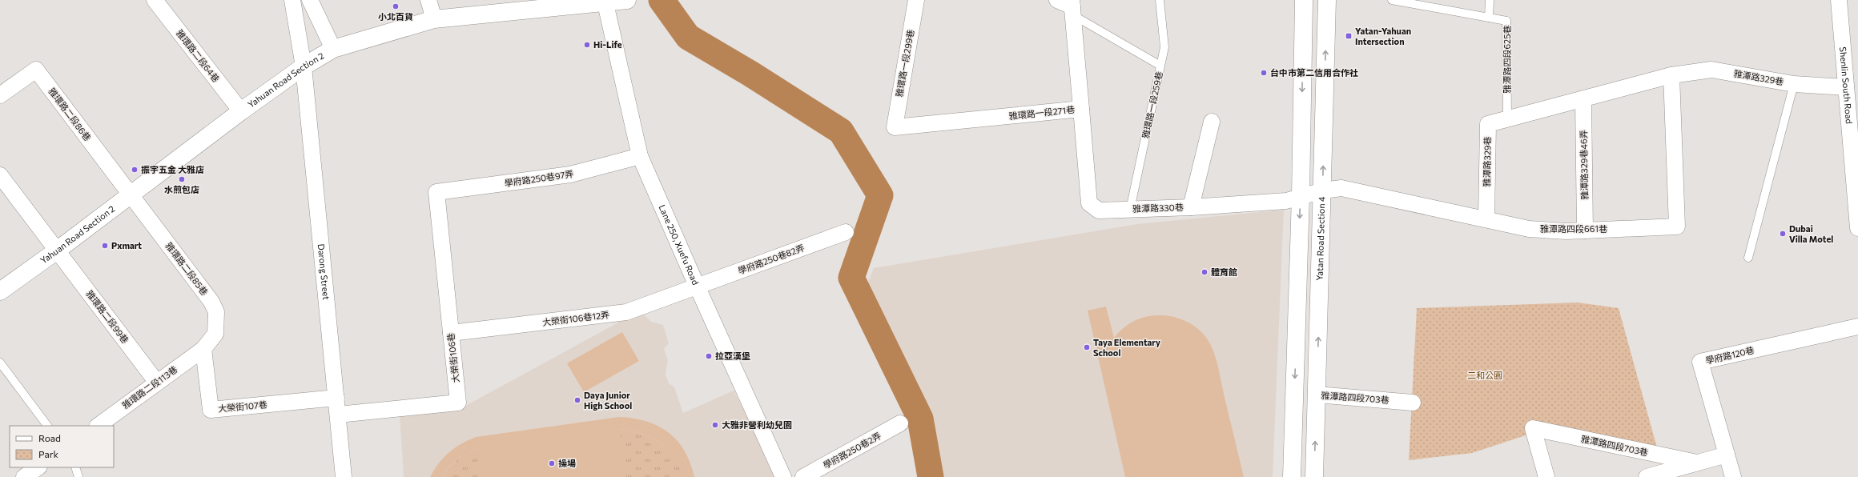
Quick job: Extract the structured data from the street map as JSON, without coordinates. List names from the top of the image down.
{
  "streets": {
    "street": [
      "雅環路二段64巷",
      "雅環路一段299巷",
      "雅潭路329巷",
      "Yahuan Road Section 2",
      "Shenlin South Road",
      "雅環路一段271巷",
      "雅環路二段86巷",
      "雅潭路329巷46弄",
      "學府路250巷97弄",
      "雅潭路330巷",
      "雅潭路四段661巷",
      "Yatan Road Section 4",
      "Lane 250, Xuefu Road",
      "學府路250巷82弄",
      "雅環路二段85巷",
      "Darong Street",
      "雅環路二段99巷",
      "大榮街106巷12弄",
      "學府路120巷",
      "大榮街106巷",
      "雅環路二段113巷",
      "雅潭路四段703巷",
      "大榮街107巷",
      "學府路250巷2弄"
    ],
    "lane": ["雅潭路四段625巷", "雅環路一段259巷"]
  },
  "crossings": [
    ["雅環路二段64巷", "Yahuan Road Section 2"],
    ["雅潭路四段625巷", "雅潭路329巷"],
    ["雅環路一段299巷", "雅環路一段271巷"],
    ["雅潭路329巷", "Shenlin South Road"],
    ["雅潭路329巷", "雅潭路329巷46弄"],
    ["雅潭路329巷", "雅潭路四段661巷"],
    ["Yahuan Road Section 2", "雅環路二段86巷"],
    ["Yahuan Road Section 2", "Lane 250, Xuefu Road"],
    ["Yahuan Road Section 2", "雅環路二段85巷"],
    ["Yahuan Road Section 2", "Darong Street"],
    ["Yahuan Road Section 2", "雅環路二段99巷"],
    ["雅環路一段259巷", "雅潭路330巷"],
    ["雅環路一段271巷", "雅潭路330巷"],
    ["雅環路二段86巷", "雅環路二段85巷"],
    ["雅潭路329巷46弄", "雅潭路四段661巷"],
    ["學府路250巷97弄", "Lane 250, Xuefu Road"],
    ["學府路250巷97弄", "大榮街106巷"],
    ["雅潭路330巷", "雅潭路四段661巷"],
    ["雅潭路330巷", "Yatan Road Section 4"],
    ["雅潭路四段661巷", "Yatan Road Section 4"],
    ["Yatan Road Section 4", "雅潭路四段703巷"],
    ["Lane 250, Xuefu Road", "學府路250巷82弄"],
    ["Lane 250, Xuefu Road", "大榮街106巷12弄"],
    ["學府路250巷82弄", "大榮街106巷12弄"],
    ["雅環路二段85巷", "雅環路二段113巷"],
    ["雅環路二段85巷", "大榮街107巷"],
    ["Darong Street", "大榮街106巷"],
    ["Darong Street", "大榮街107巷"],
    ["雅環路二段99巷", "雅環路二段113巷"],
    ["大榮街106巷12弄", "大榮街106巷"],
    ["雅環路二段113巷", "大榮街107巷"]
  ],
  "parks": ["二和公園"],
  "places": {
    "other": [
      "小北百貨",
      "Hi-Life",
      "台中市第二信用合作社",
      "振宇五金 大雅店",
      "水煎包店",
      "Dubai Villa Motel",
      "Pxmart",
      "體育館",
      "Taya Elementary School",
      "拉亞漢堡",
      "Daya Junior High School",
      "大雅非營利幼兒園",
      "操場"
    ],
    "transit": ["Yatan-Yahuan Intersection"]
  },
  "legend": ["Road", "Park"]
}
